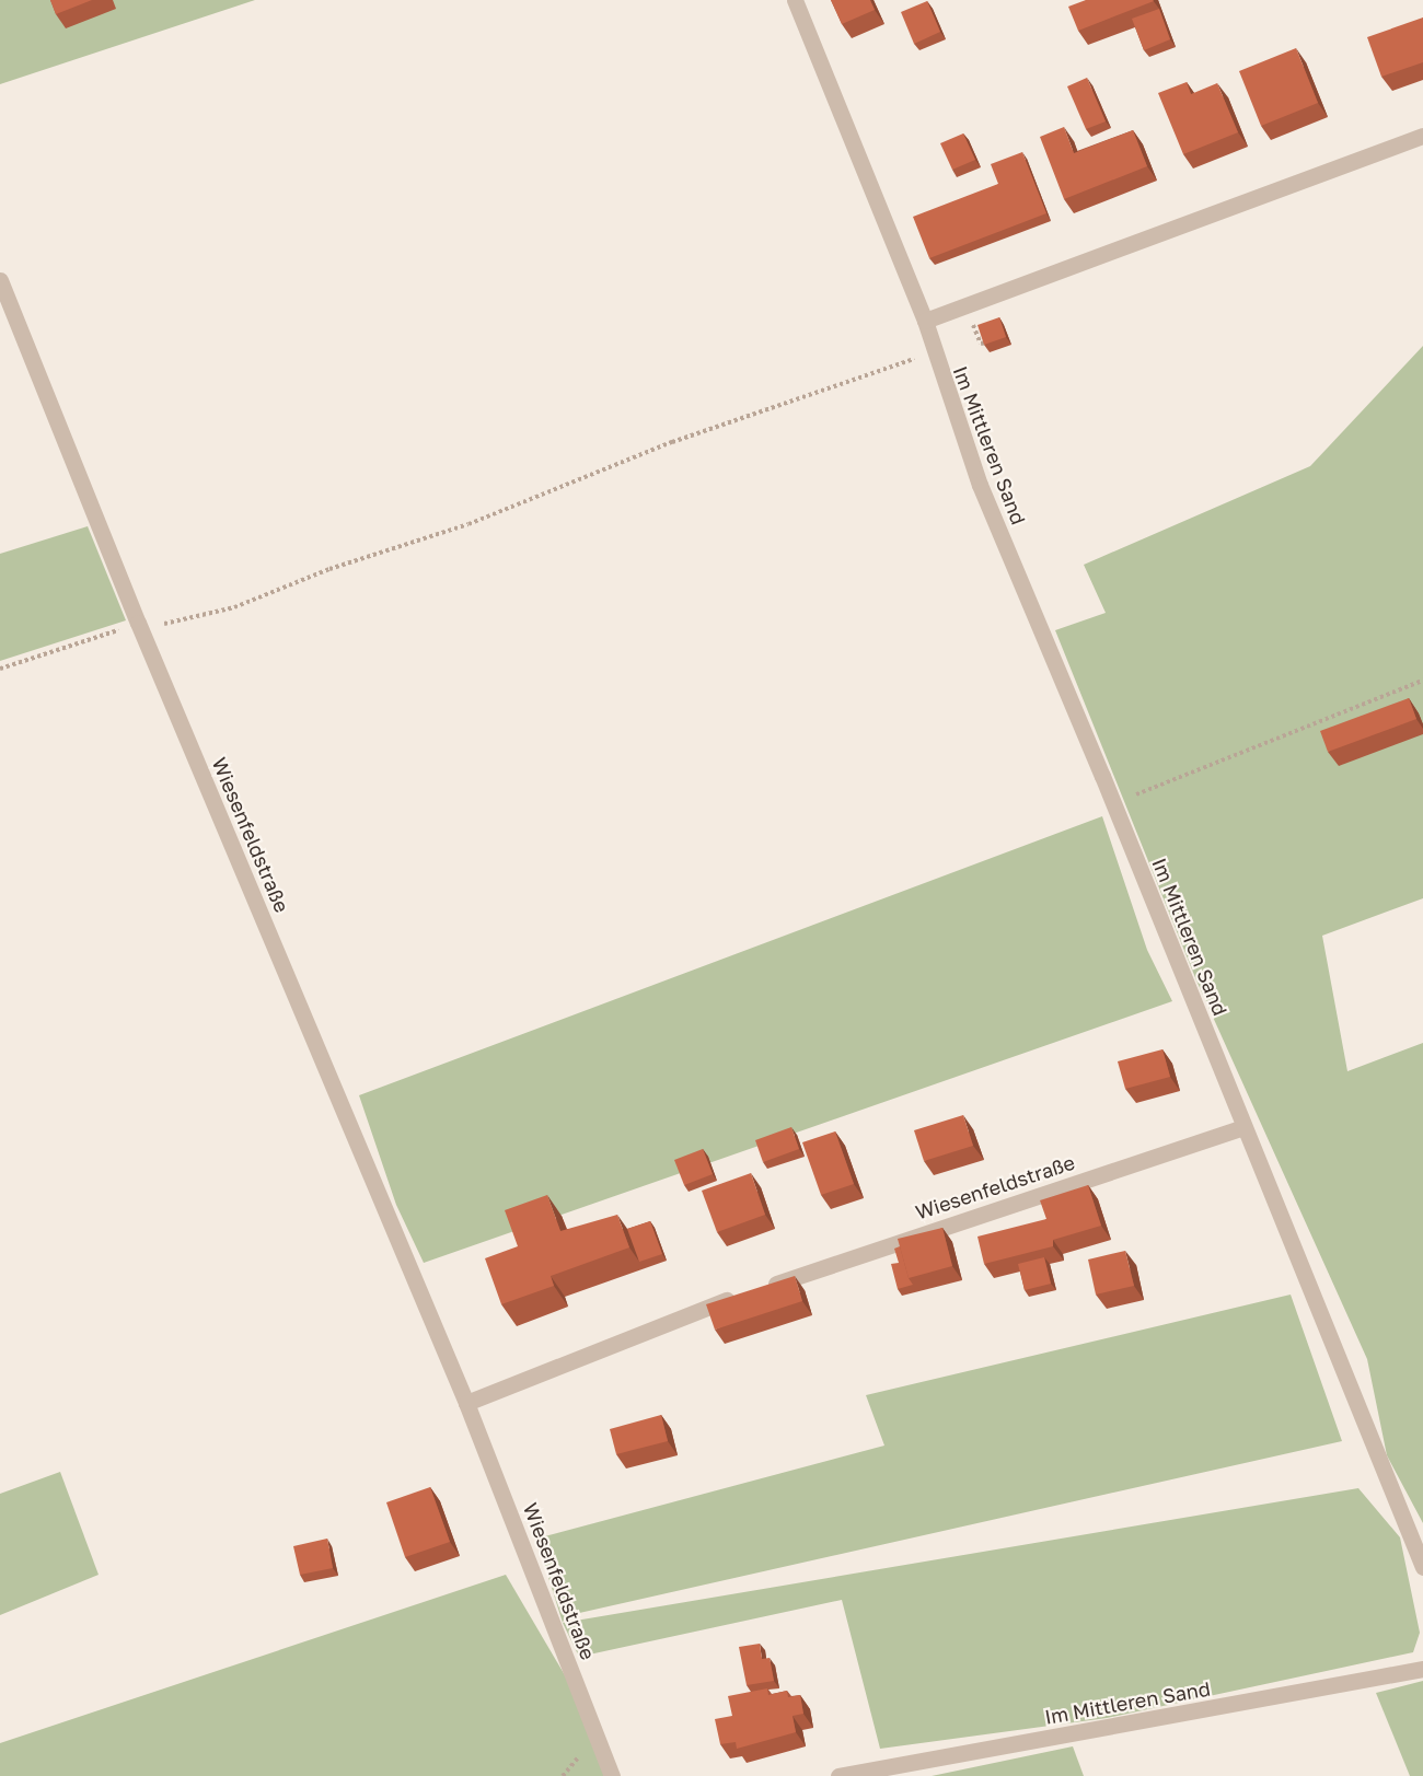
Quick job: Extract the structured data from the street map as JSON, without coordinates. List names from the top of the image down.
{
  "streets": {
    "street": ["Im Mittleren Sand", "Wiesenfeldstraße"]
  },
  "crossings": [
    ["Im Mittleren Sand", "Wiesenfeldstraße"]
  ]
}
